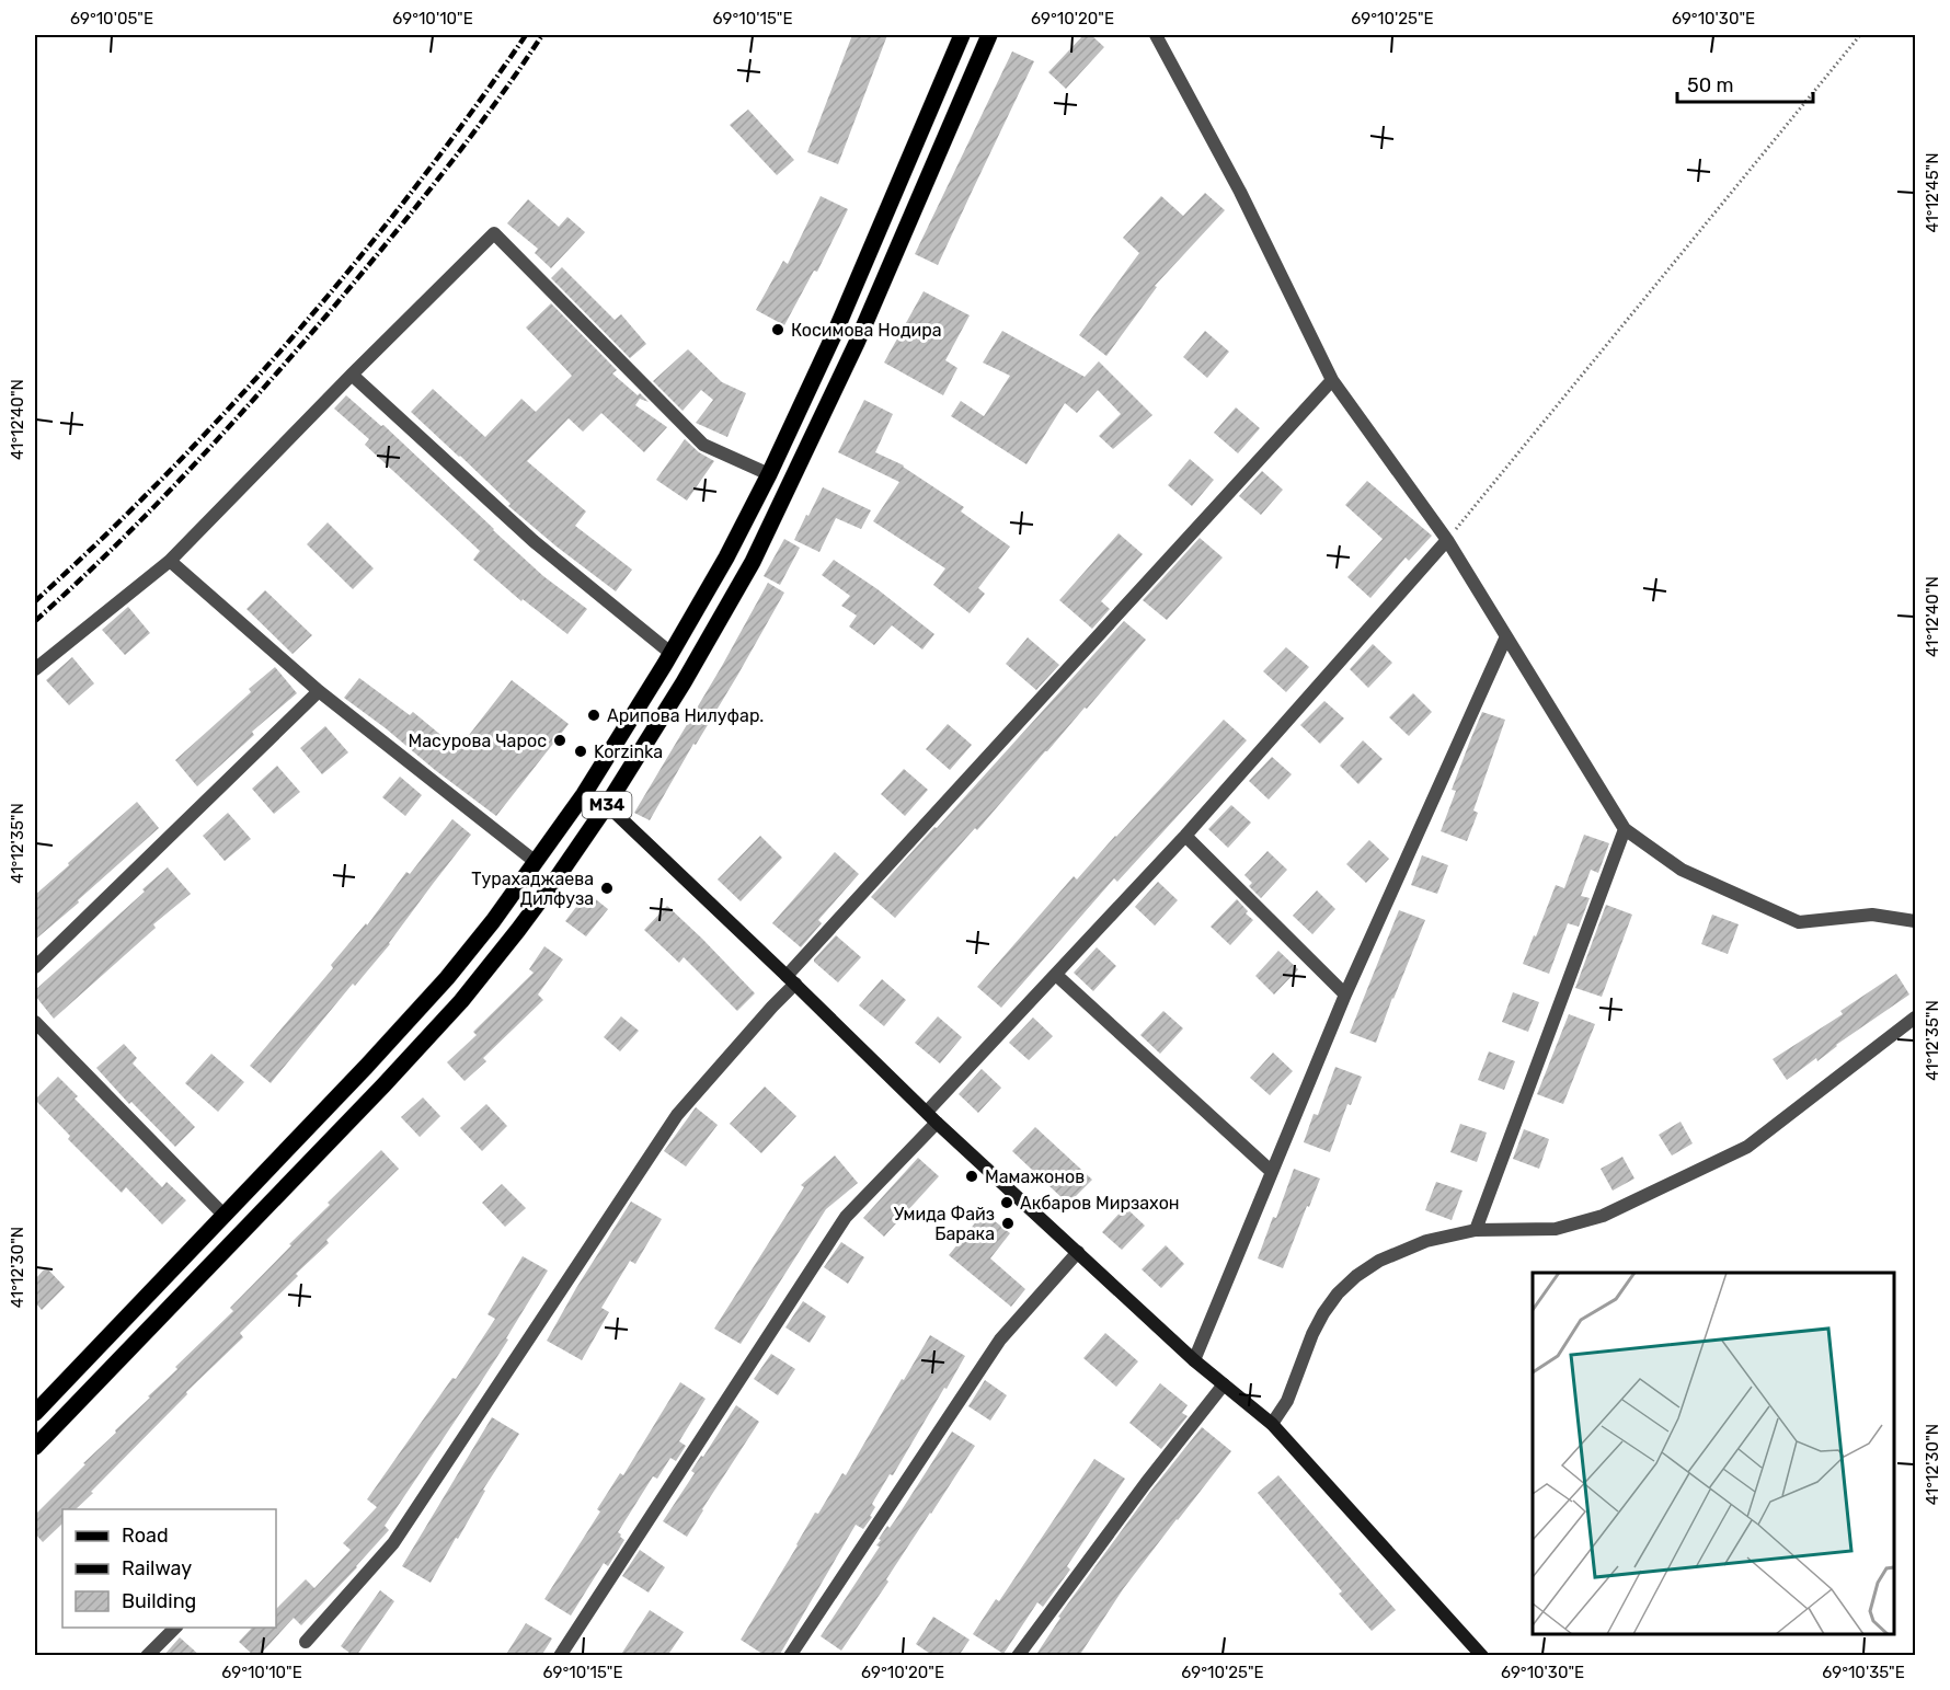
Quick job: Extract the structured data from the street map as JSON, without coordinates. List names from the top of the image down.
{
  "streets": {
    "main road": ["M34"]
  },
  "places": [
    "Косимова Нодира",
    "Арипова Нилуфар.",
    "Масурова Чарос",
    "Korzinka",
    "Турахаджаева Дилфуза",
    "Мамажонов",
    "Акбаров Мирзахон",
    "Умида Файз Барака"
  ],
  "legend": ["Road", "Railway", "Building"],
  "scale_bar": "50 m",
  "coordinates": [
    "69°10'05\"E",
    "69°10'10\"E",
    "69°10'15\"E",
    "69°10'20\"E",
    "69°10'25\"E",
    "69°10'30\"E",
    "41°12'45\"N",
    "41°12'40\"N",
    "41°12'35\"N",
    "41°12'30\"N",
    "69°10'35\"E"
  ]
}
